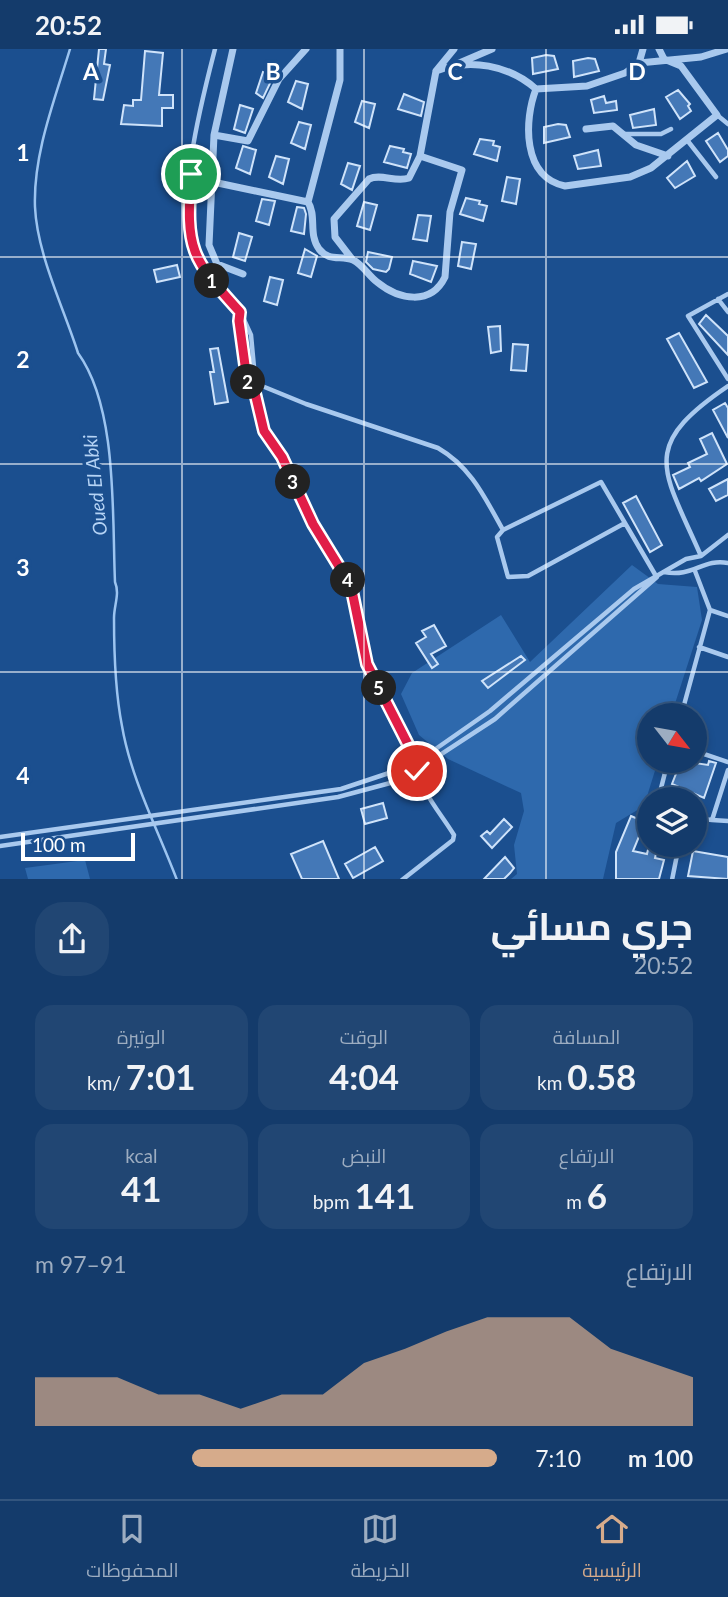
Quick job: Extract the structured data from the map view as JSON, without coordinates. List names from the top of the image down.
{
  "water": ["Oued El Abki"],
  "scale_bar": "100 m",
  "north": "bottom right",
  "page": {
    "status": "20:52",
    "pins": [
      "1",
      "2",
      "3",
      "4",
      "5"
    ],
    "scale": "100 m",
    "heading": ["جري مسائي", "20:52"],
    "stats": [
      ["المسافة", "0.58 km"],
      ["الوقت", "4:04"],
      ["الوتيرة", "7:01 /km"],
      ["الارتفاع", "6 m"],
      ["النبض", "141 bpm"],
      ["kcal", "41"]
    ],
    "chart": ["الارتفاع", "91–97 m"],
    "list": [
      {
        "name": "100 m",
        "note": "7:10"
      }
    ],
    "tabs": ["الرئيسية", "الخريطة", "المحفوظات"]
  },
  "grid": {
    "columns": [
      "A",
      "B",
      "C",
      "D"
    ],
    "rows": [
      "1",
      "2",
      "3",
      "4"
    ]
  }
}
